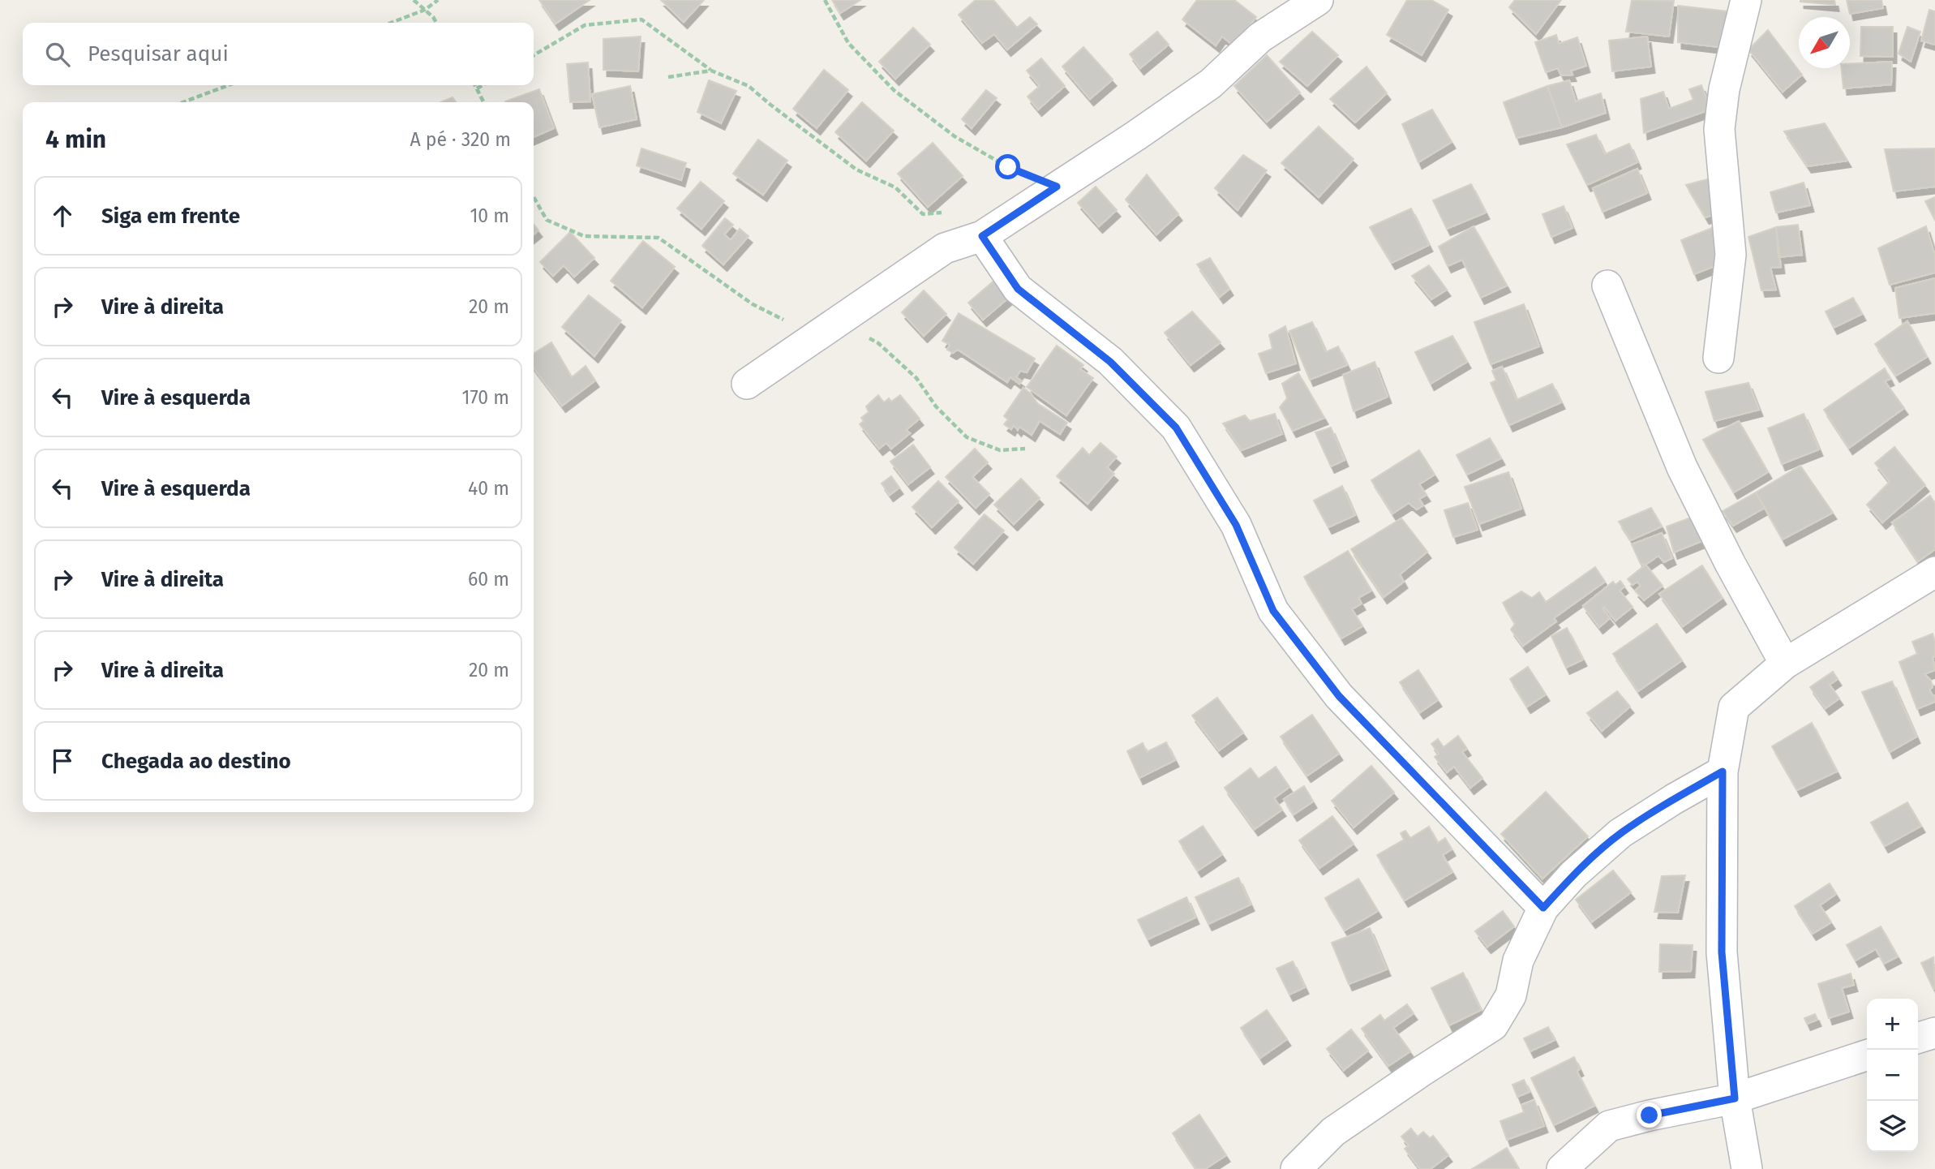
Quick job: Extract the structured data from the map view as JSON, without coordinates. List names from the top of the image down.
{
  "north": "bottom left",
  "page": {
    "search": "Pesquisar aqui",
    "heading": ["4 min", "A pé · 320 m"],
    "list": [
      ["Siga em frente", "10 m"],
      ["Vire à direita", "20 m"],
      ["Vire à esquerda", "170 m"],
      ["Vire à esquerda", "40 m"],
      ["Vire à direita", "60 m"],
      ["Vire à direita", "20 m"],
      "Chegada ao destino"
    ],
    "map_buttons": ["+", "−"]
  }
}
